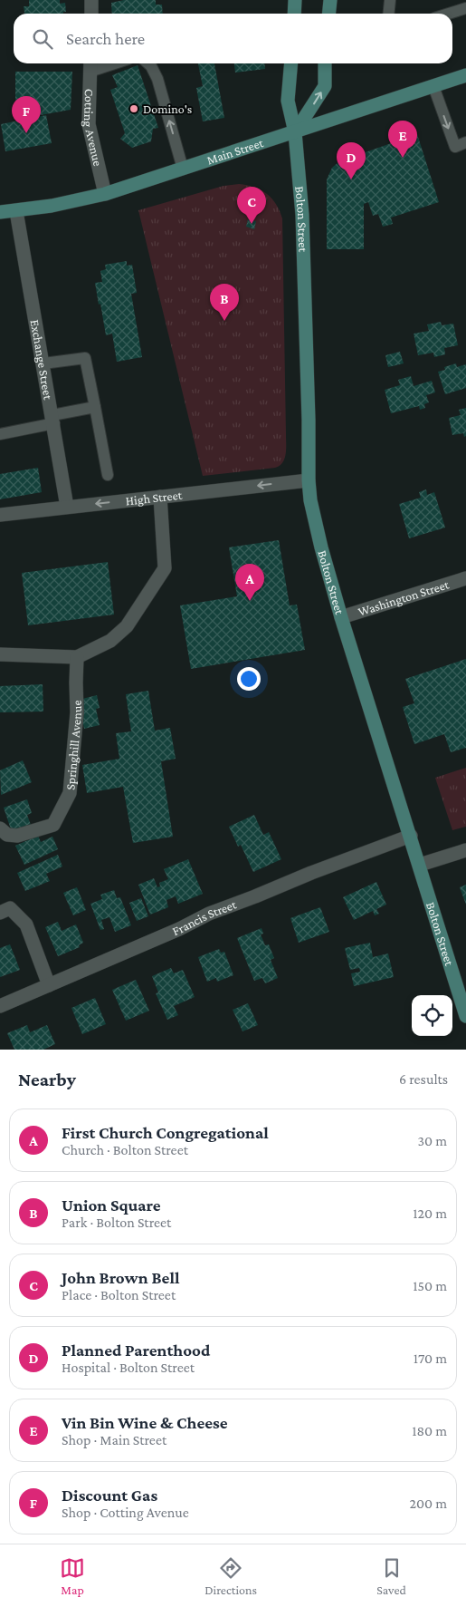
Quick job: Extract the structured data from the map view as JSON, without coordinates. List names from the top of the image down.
{
  "streets": {
    "main road": ["Main Street", "Bolton Street"],
    "street": [
      "Cotting Avenue",
      "Exchange Street",
      "High Street",
      "Washington Street",
      "Springhill Avenue",
      "Francis Street"
    ]
  },
  "crossings": [
    ["Cotting Avenue", "Main Street"],
    ["Main Street", "Bolton Street"],
    ["Main Street", "Exchange Street"],
    ["Bolton Street", "High Street"],
    ["Bolton Street", "Washington Street"],
    ["Bolton Street", "Francis Street"],
    ["Exchange Street", "High Street"]
  ],
  "one_way": ["High Street"],
  "places": ["Domino's"],
  "page": {
    "search": "Search here",
    "pins": [
      "F",
      "E",
      "D",
      "C",
      "B",
      "A"
    ],
    "heading": ["Nearby", "6 results"],
    "list": [
      {
        "mark": "A",
        "name": "First Church Congregational",
        "note": "Church · Bolton Street",
        "value": "30 m"
      },
      {
        "mark": "B",
        "name": "Union Square",
        "note": "Park · Bolton Street",
        "value": "120 m"
      },
      {
        "mark": "C",
        "name": "John Brown Bell",
        "note": "Place · Bolton Street",
        "value": "150 m"
      },
      {
        "mark": "D",
        "name": "Planned Parenthood",
        "note": "Hospital · Bolton Street",
        "value": "170 m"
      },
      {
        "mark": "E",
        "name": "Vin Bin Wine & Cheese",
        "note": "Shop · Main Street",
        "value": "180 m"
      },
      {
        "mark": "F",
        "name": "Discount Gas",
        "note": "Shop · Cotting Avenue",
        "value": "200 m"
      }
    ],
    "nav": ["Map", "Directions", "Saved"]
  }
}
